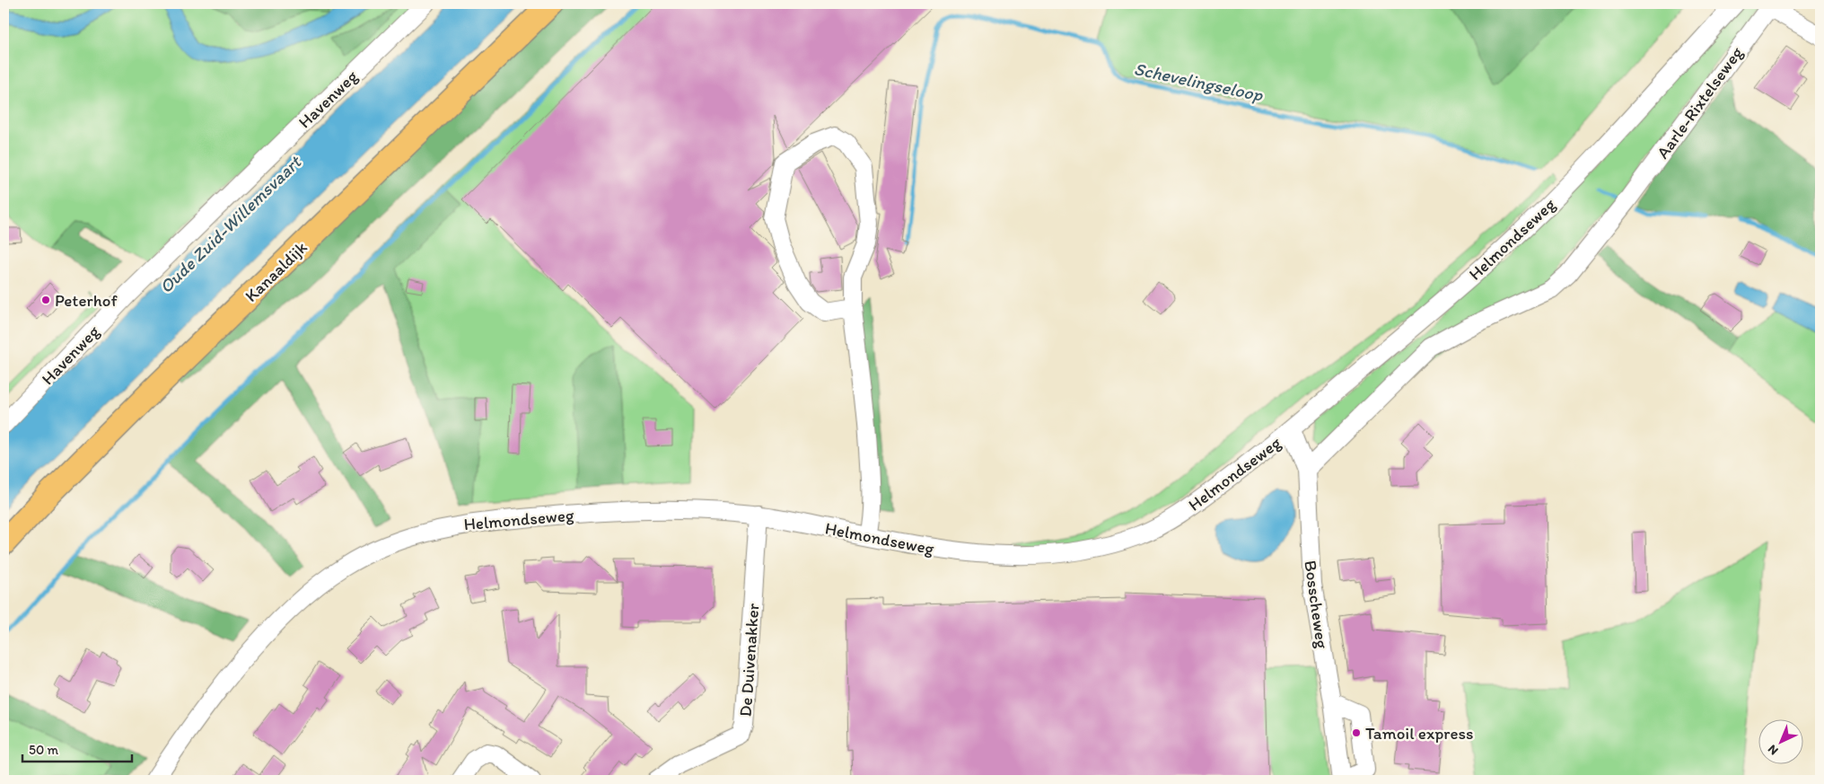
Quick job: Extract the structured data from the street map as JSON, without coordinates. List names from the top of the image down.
{
  "streets": {
    "main road": ["Kanaaldijk"],
    "street": [
      "Havenweg",
      "Aarle-Rixtelseweg",
      "Helmondseweg",
      "Bosscheweg",
      "De Duivenakker"
    ]
  },
  "crossings": [
    ["Aarle-Rixtelseweg", "Helmondseweg"],
    ["Aarle-Rixtelseweg", "Bosscheweg"],
    ["Helmondseweg", "Bosscheweg"],
    ["Helmondseweg", "De Duivenakker"]
  ],
  "water": ["Schevelingseloop", "Oude Zuid-Willemsvaart"],
  "places": ["Peterhof", "Tamoil express"],
  "scale_bar": "50 m",
  "north": "bottom left"
}
